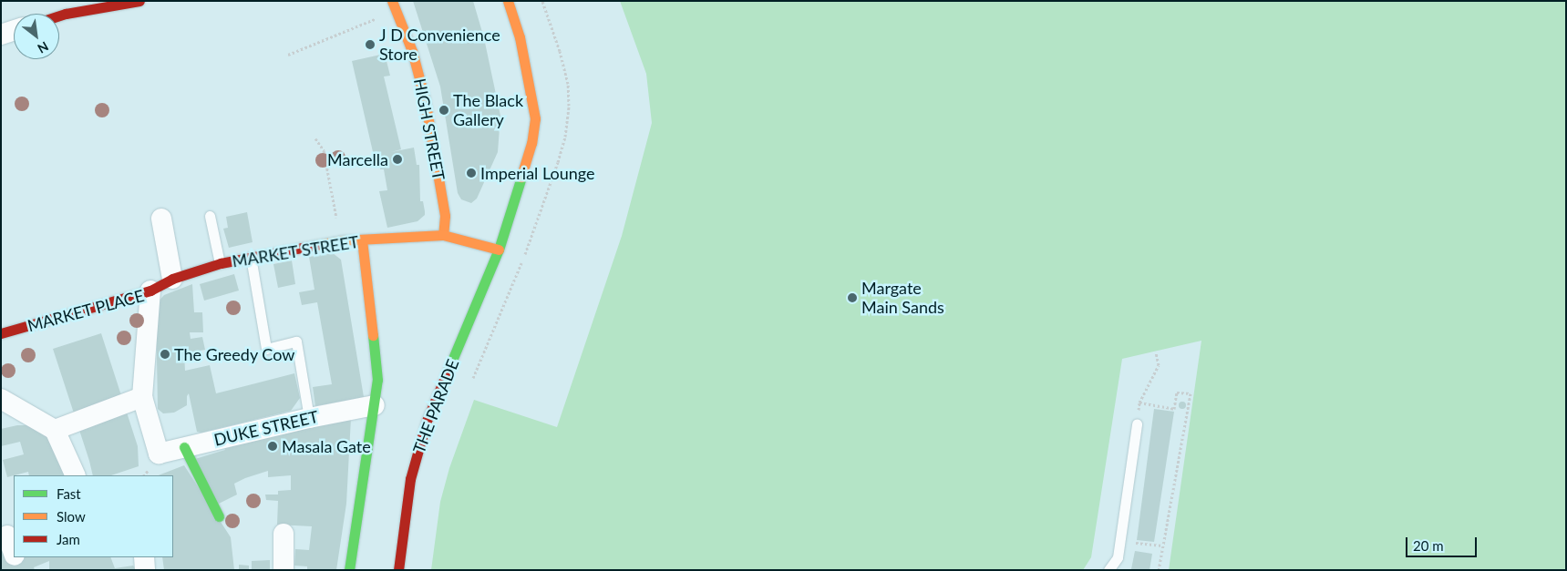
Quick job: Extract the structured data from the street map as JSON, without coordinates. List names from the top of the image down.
{
  "streets": {
    "street": [
      "HIGH STREET",
      "MARKET STREET",
      "MARKET PLACE",
      "THE PARADE",
      "DUKE STREET"
    ]
  },
  "crossings": [
    ["HIGH STREET", "MARKET STREET"],
    ["MARKET STREET", "MARKET PLACE"],
    ["MARKET STREET", "THE PARADE"],
    ["MARKET PLACE", "DUKE STREET"]
  ],
  "places": [
    "J D Convenience Store",
    "The Black Gallery",
    "Marcella",
    "Imperial Lounge",
    "Margate Main Sands",
    "The Greedy Cow",
    "Masala Gate"
  ],
  "legend": ["Fast", "Slow", "Jam"],
  "scale_bar": "20 m",
  "north": "bottom right"
}
